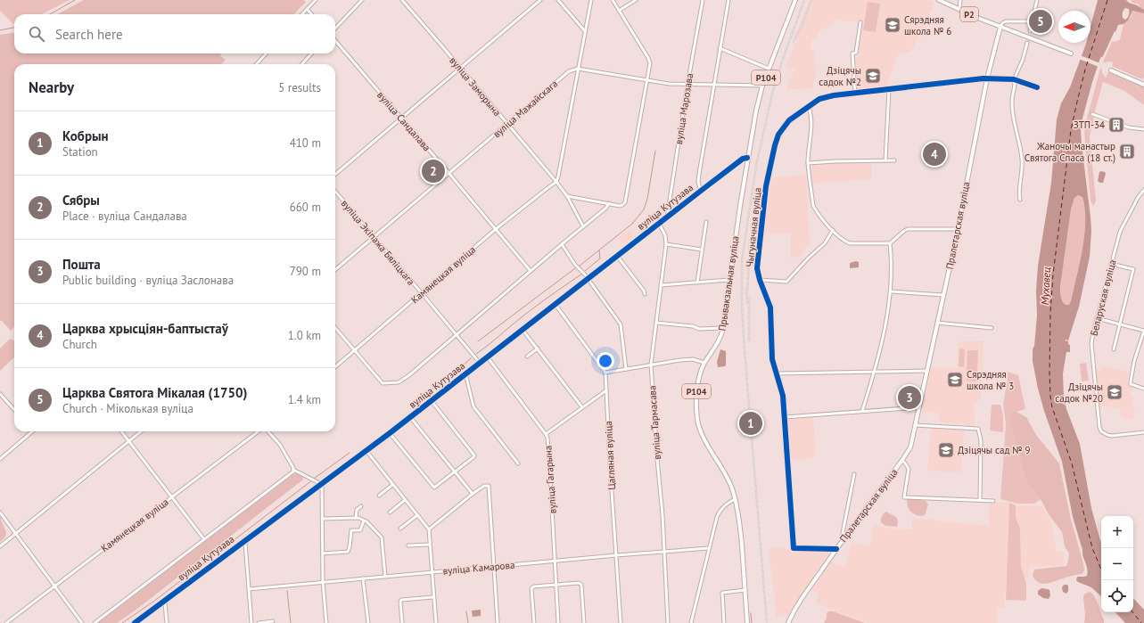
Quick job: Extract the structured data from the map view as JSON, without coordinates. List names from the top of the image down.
{
  "streets": {
    "main road": [
      "Р2",
      "Р104",
      "вуліца Кутузава",
      "Пралетарская вуліца",
      "Прывакзальная вуліца"
    ],
    "street": [
      "вуліца Заморына",
      "вуліца Мажайскага",
      "вуліца Марозава",
      "вуліца Сандалава",
      "Чыгуначная вуліца",
      "вуліца Экіпажа Бяліцкага",
      "Камянецкая вуліца",
      "Беларуская вуліца",
      "вуліца Тармасава",
      "Цагляная вуліца",
      "вуліца Гагарына",
      "вуліца Камарова"
    ]
  },
  "crossings": [
    ["Р2", "Пралетарская вуліца"],
    ["вуліца Заморына", "вуліца Мажайскага"],
    ["вуліца Заморына", "Камянецкая вуліца"],
    ["вуліца Мажайскага", "вуліца Сандалава"],
    ["вуліца Мажайскага", "вуліца Экіпажа Бяліцкага"],
    ["вуліца Марозава", "вуліца Кутузава"],
    ["вуліца Сандалава", "Камянецкая вуліца"],
    ["вуліца Кутузава", "вуліца Экіпажа Бяліцкага"],
    ["вуліца Кутузава", "Прывакзальная вуліца"],
    ["вуліца Кутузава", "вуліца Тармасава"],
    ["вуліца Кутузава", "вуліца Гагарына"],
    ["Пралетарская вуліца", "Чыгуначная вуліца"],
    ["вуліца Экіпажа Бяліцкага", "Камянецкая вуліца"],
    ["вуліца Тармасава", "вуліца Камарова"],
    ["Цагляная вуліца", "вуліца Камарова"],
    ["вуліца Гагарына", "вуліца Камарова"]
  ],
  "water": ["Мухавец"],
  "places": {
    "school or university": [
      "Сярэдняя школа № 6",
      "Дзіцячы садок №2",
      "Сярэдняя школа № 3",
      "Дзіцячы садок №20",
      "Дзіцячы сад № 9"
    ],
    "building": ["ЗТП-34", "Жаночы манастыр Святога Спаса (18 ст.)"]
  },
  "north": "left",
  "page": {
    "pins": [
      "5",
      "4",
      "2",
      "3",
      "1"
    ],
    "search": "Search here",
    "heading": ["Nearby", "5 results"],
    "list": [
      {
        "mark": "1",
        "name": "Кобрын",
        "note": "Station",
        "value": "410 m"
      },
      {
        "mark": "2",
        "name": "Сябры",
        "note": "Place · вуліца Сандалава",
        "value": "660 m"
      },
      {
        "mark": "3",
        "name": "Пошта",
        "note": "Public building · вуліца Заслонава",
        "value": "790 m"
      },
      {
        "mark": "4",
        "name": "Царква хрысціян-баптыстаў",
        "note": "Church",
        "value": "1.0 km"
      },
      {
        "mark": "5",
        "name": "Царква Святога Мікалая (1750)",
        "note": "Church · Міколькая вуліца",
        "value": "1.4 km"
      }
    ],
    "map_buttons": ["+", "−"]
  }
}
